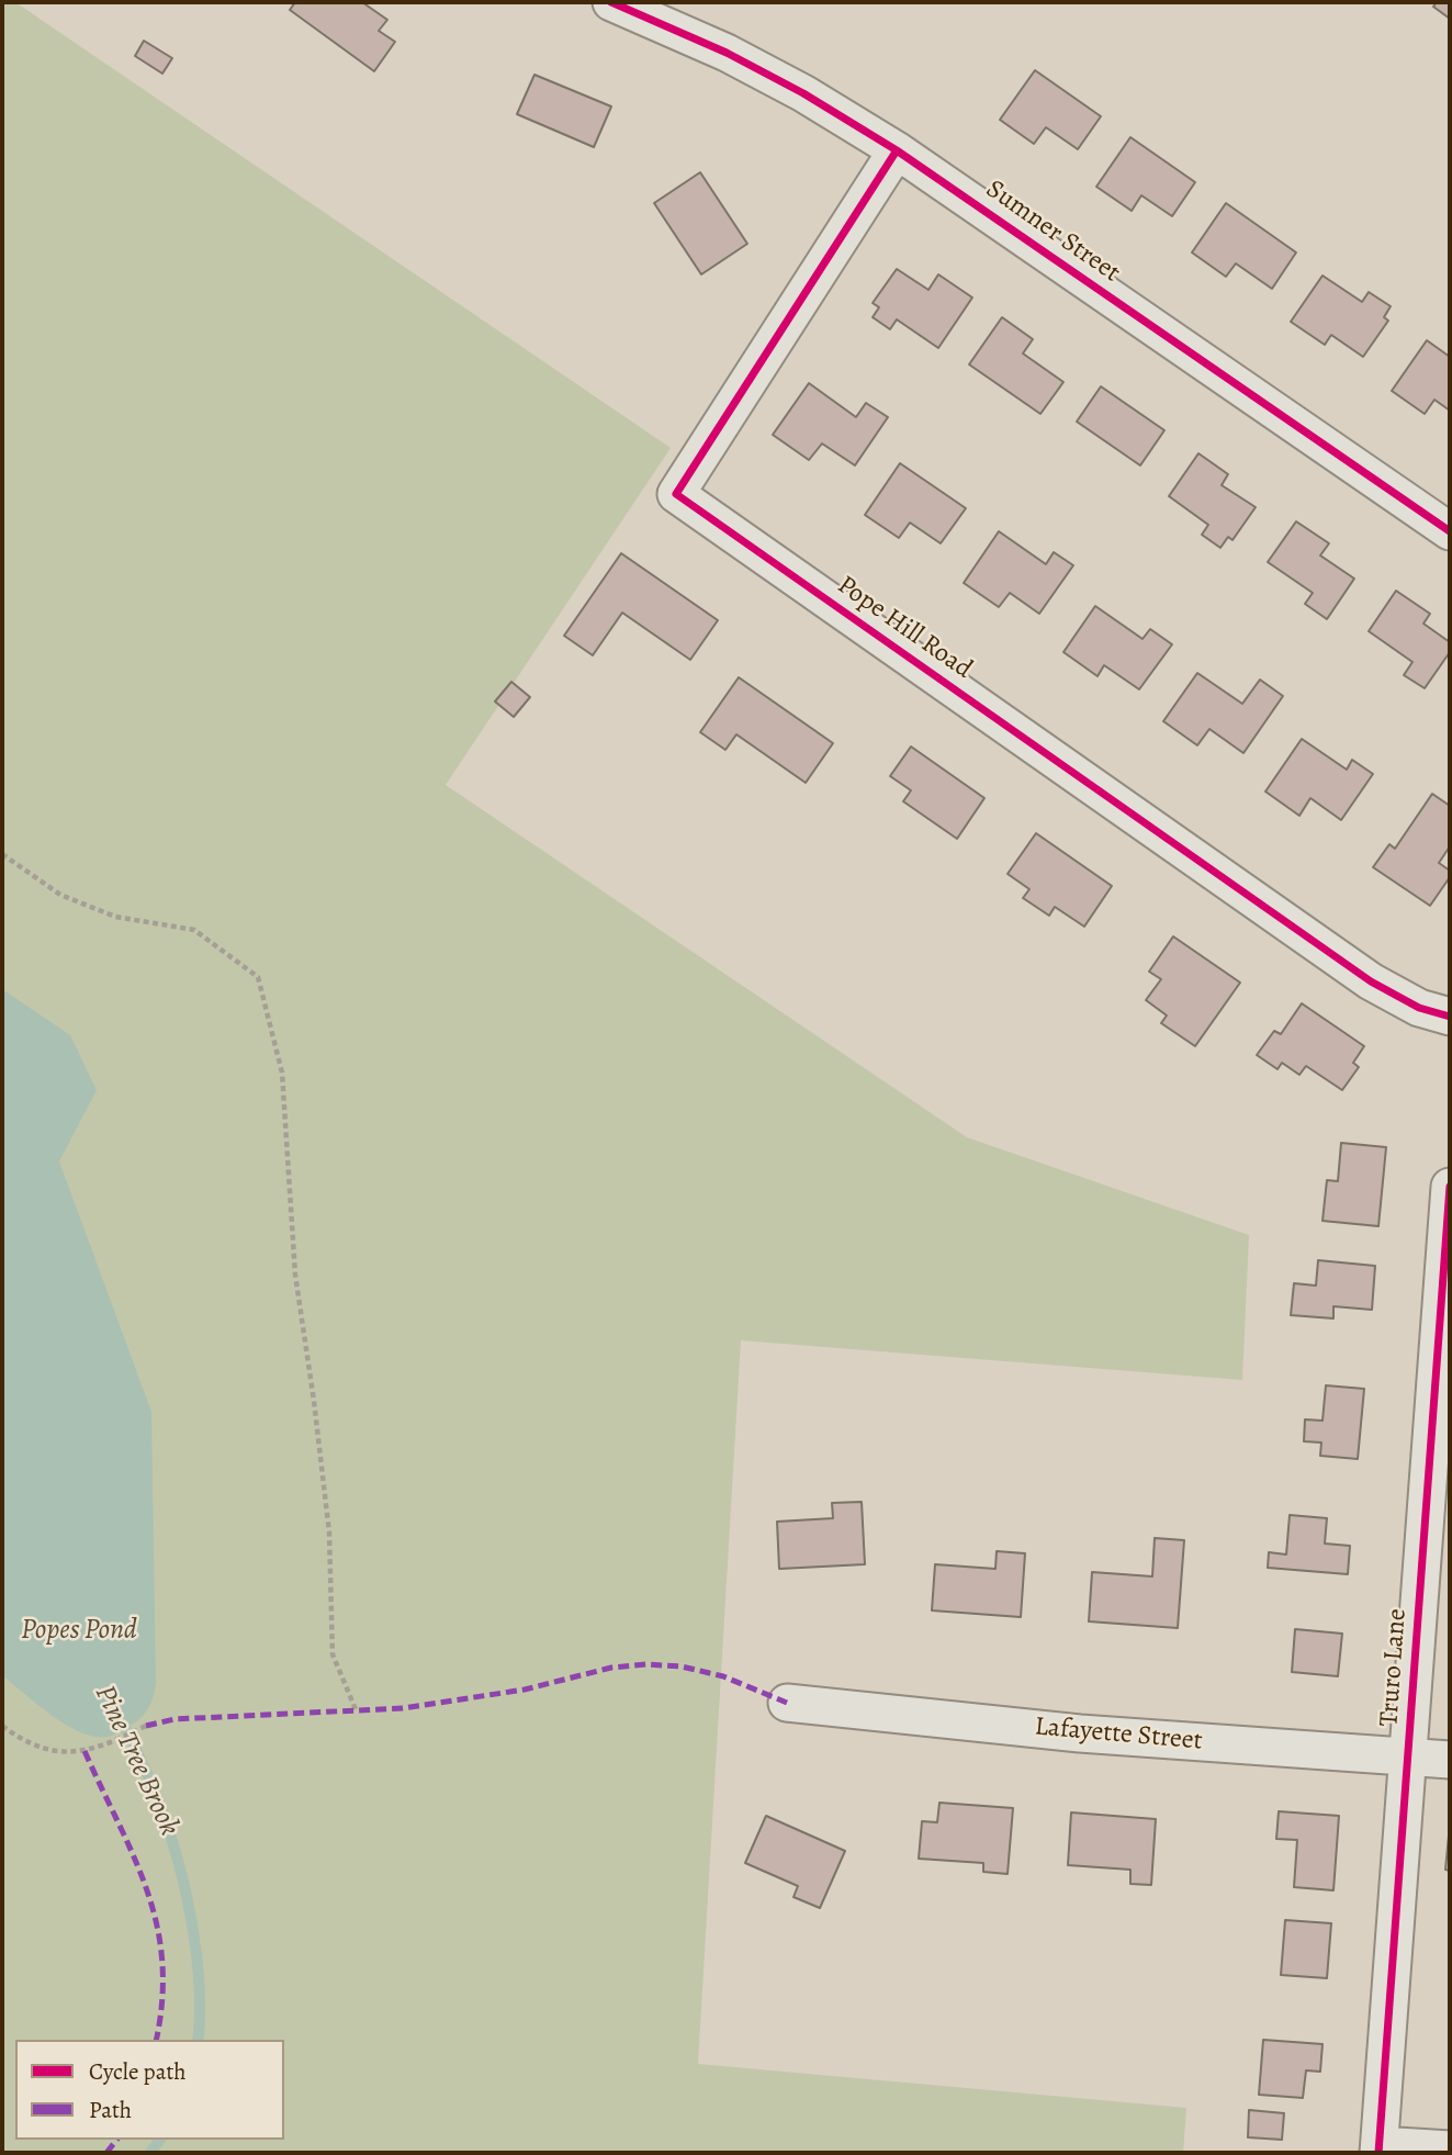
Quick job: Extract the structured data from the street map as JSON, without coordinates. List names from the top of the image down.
{
  "streets": {
    "street": [
      "Sumner Street",
      "Pope Hill Road",
      "Truro Lane",
      "Lafayette Street"
    ]
  },
  "crossings": [
    ["Sumner Street", "Pope Hill Road"],
    ["Truro Lane", "Lafayette Street"]
  ],
  "water": ["Popes Pond", "Pine Tree Brook"],
  "legend": ["Cycle path", "Path"]
}
